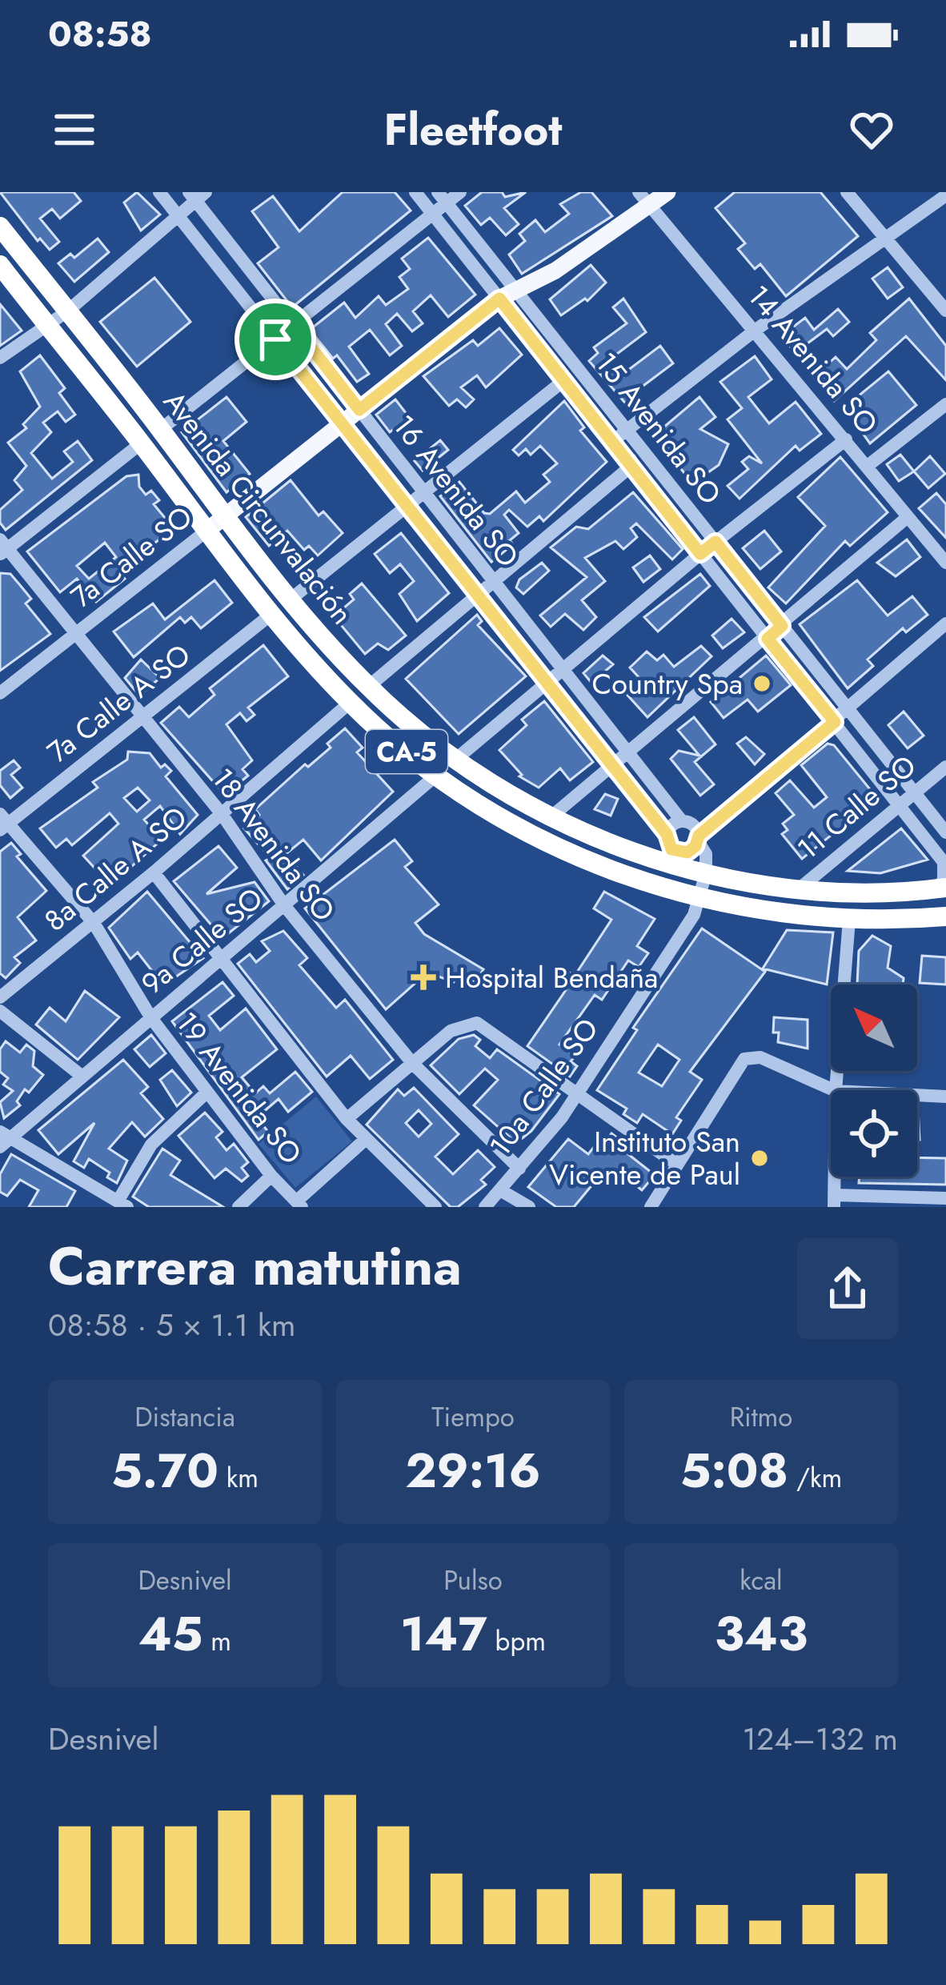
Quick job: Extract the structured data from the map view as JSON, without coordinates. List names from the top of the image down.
{
  "streets": {
    "highway": ["Avenida Circunvalación", "CA-5"],
    "main road": ["7a Calle SO"],
    "street": [
      "14 Avenida SO",
      "15 Avenida SO",
      "16 Avenida SO",
      "7a Calle A SO",
      "11 Calle SO",
      "18 Avenida SO",
      "8a Calle A SO",
      "9a Calle SO",
      "10a Calle SO",
      "19 Avenida SO"
    ]
  },
  "crossings": [
    ["14 Avenida SO", "7a Calle SO"],
    ["15 Avenida SO", "Avenida Circunvalación"],
    ["15 Avenida SO", "7a Calle SO"],
    ["15 Avenida SO", "11 Calle SO"],
    ["16 Avenida SO", "Avenida Circunvalación"],
    ["16 Avenida SO", "7a Calle SO"],
    ["16 Avenida SO", "10a Calle SO"],
    ["Avenida Circunvalación", "7a Calle SO"],
    ["Avenida Circunvalación", "7a Calle A SO"],
    ["Avenida Circunvalación", "11 Calle SO"],
    ["Avenida Circunvalación", "8a Calle A SO"],
    ["Avenida Circunvalación", "9a Calle SO"],
    ["Avenida Circunvalación", "10a Calle SO"],
    ["7a Calle SO", "18 Avenida SO"],
    ["7a Calle A SO", "18 Avenida SO"],
    ["7a Calle A SO", "19 Avenida SO"],
    ["18 Avenida SO", "8a Calle A SO"],
    ["18 Avenida SO", "9a Calle SO"],
    ["18 Avenida SO", "10a Calle SO"],
    ["8a Calle A SO", "19 Avenida SO"],
    ["9a Calle SO", "19 Avenida SO"]
  ],
  "places": {
    "other": ["Country Spa", "Instituto San Vicente de Paul"],
    "health": ["Hospital Bendaña"]
  },
  "north": "top left",
  "page": {
    "status": "08:58",
    "header": "Fleetfoot",
    "heading": ["Carrera matutina", "08:58 · 5 × 1.1 km"],
    "stats": [
      ["Distancia", "5.70 km"],
      ["Tiempo", "29:16"],
      ["Ritmo", "5:08 /km"],
      ["Desnivel", "45 m"],
      ["Pulso", "147 bpm"],
      ["kcal", "343"]
    ],
    "chart": ["Desnivel", "124–132 m"]
  }
}
